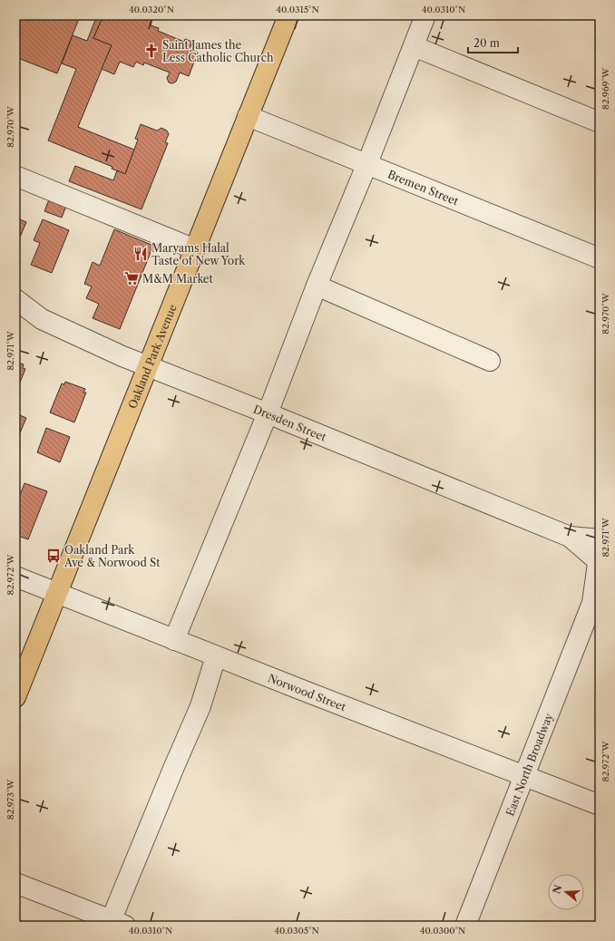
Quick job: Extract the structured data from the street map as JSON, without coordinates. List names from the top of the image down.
{
  "streets": {
    "main road": ["Oakland Park Avenue"],
    "street": [
      "Bremen Street",
      "Dresden Street",
      "Norwood Street",
      "East North Broadway"
    ]
  },
  "crossings": [
    ["Bremen Street", "Oakland Park Avenue"],
    ["Oakland Park Avenue", "Dresden Street"],
    ["Oakland Park Avenue", "Norwood Street"],
    ["Dresden Street", "East North Broadway"],
    ["Norwood Street", "East North Broadway"]
  ],
  "places": {
    "church": ["Saint James the Less Catholic Church"],
    "restaurant": ["Maryams Halal Taste of New York"],
    "supermarket": ["M&M Market"],
    "bus stop": ["Oakland Park Ave & Norwood St"]
  },
  "scale_bar": "20 m",
  "north": "left",
  "coordinates": [
    "40.0320°N",
    "40.0315°N",
    "40.0310°N",
    "82.969°W",
    "82.970°W",
    "82.971°W",
    "82.972°W",
    "82.973°W",
    "40.0305°N",
    "40.0300°N"
  ]
}
